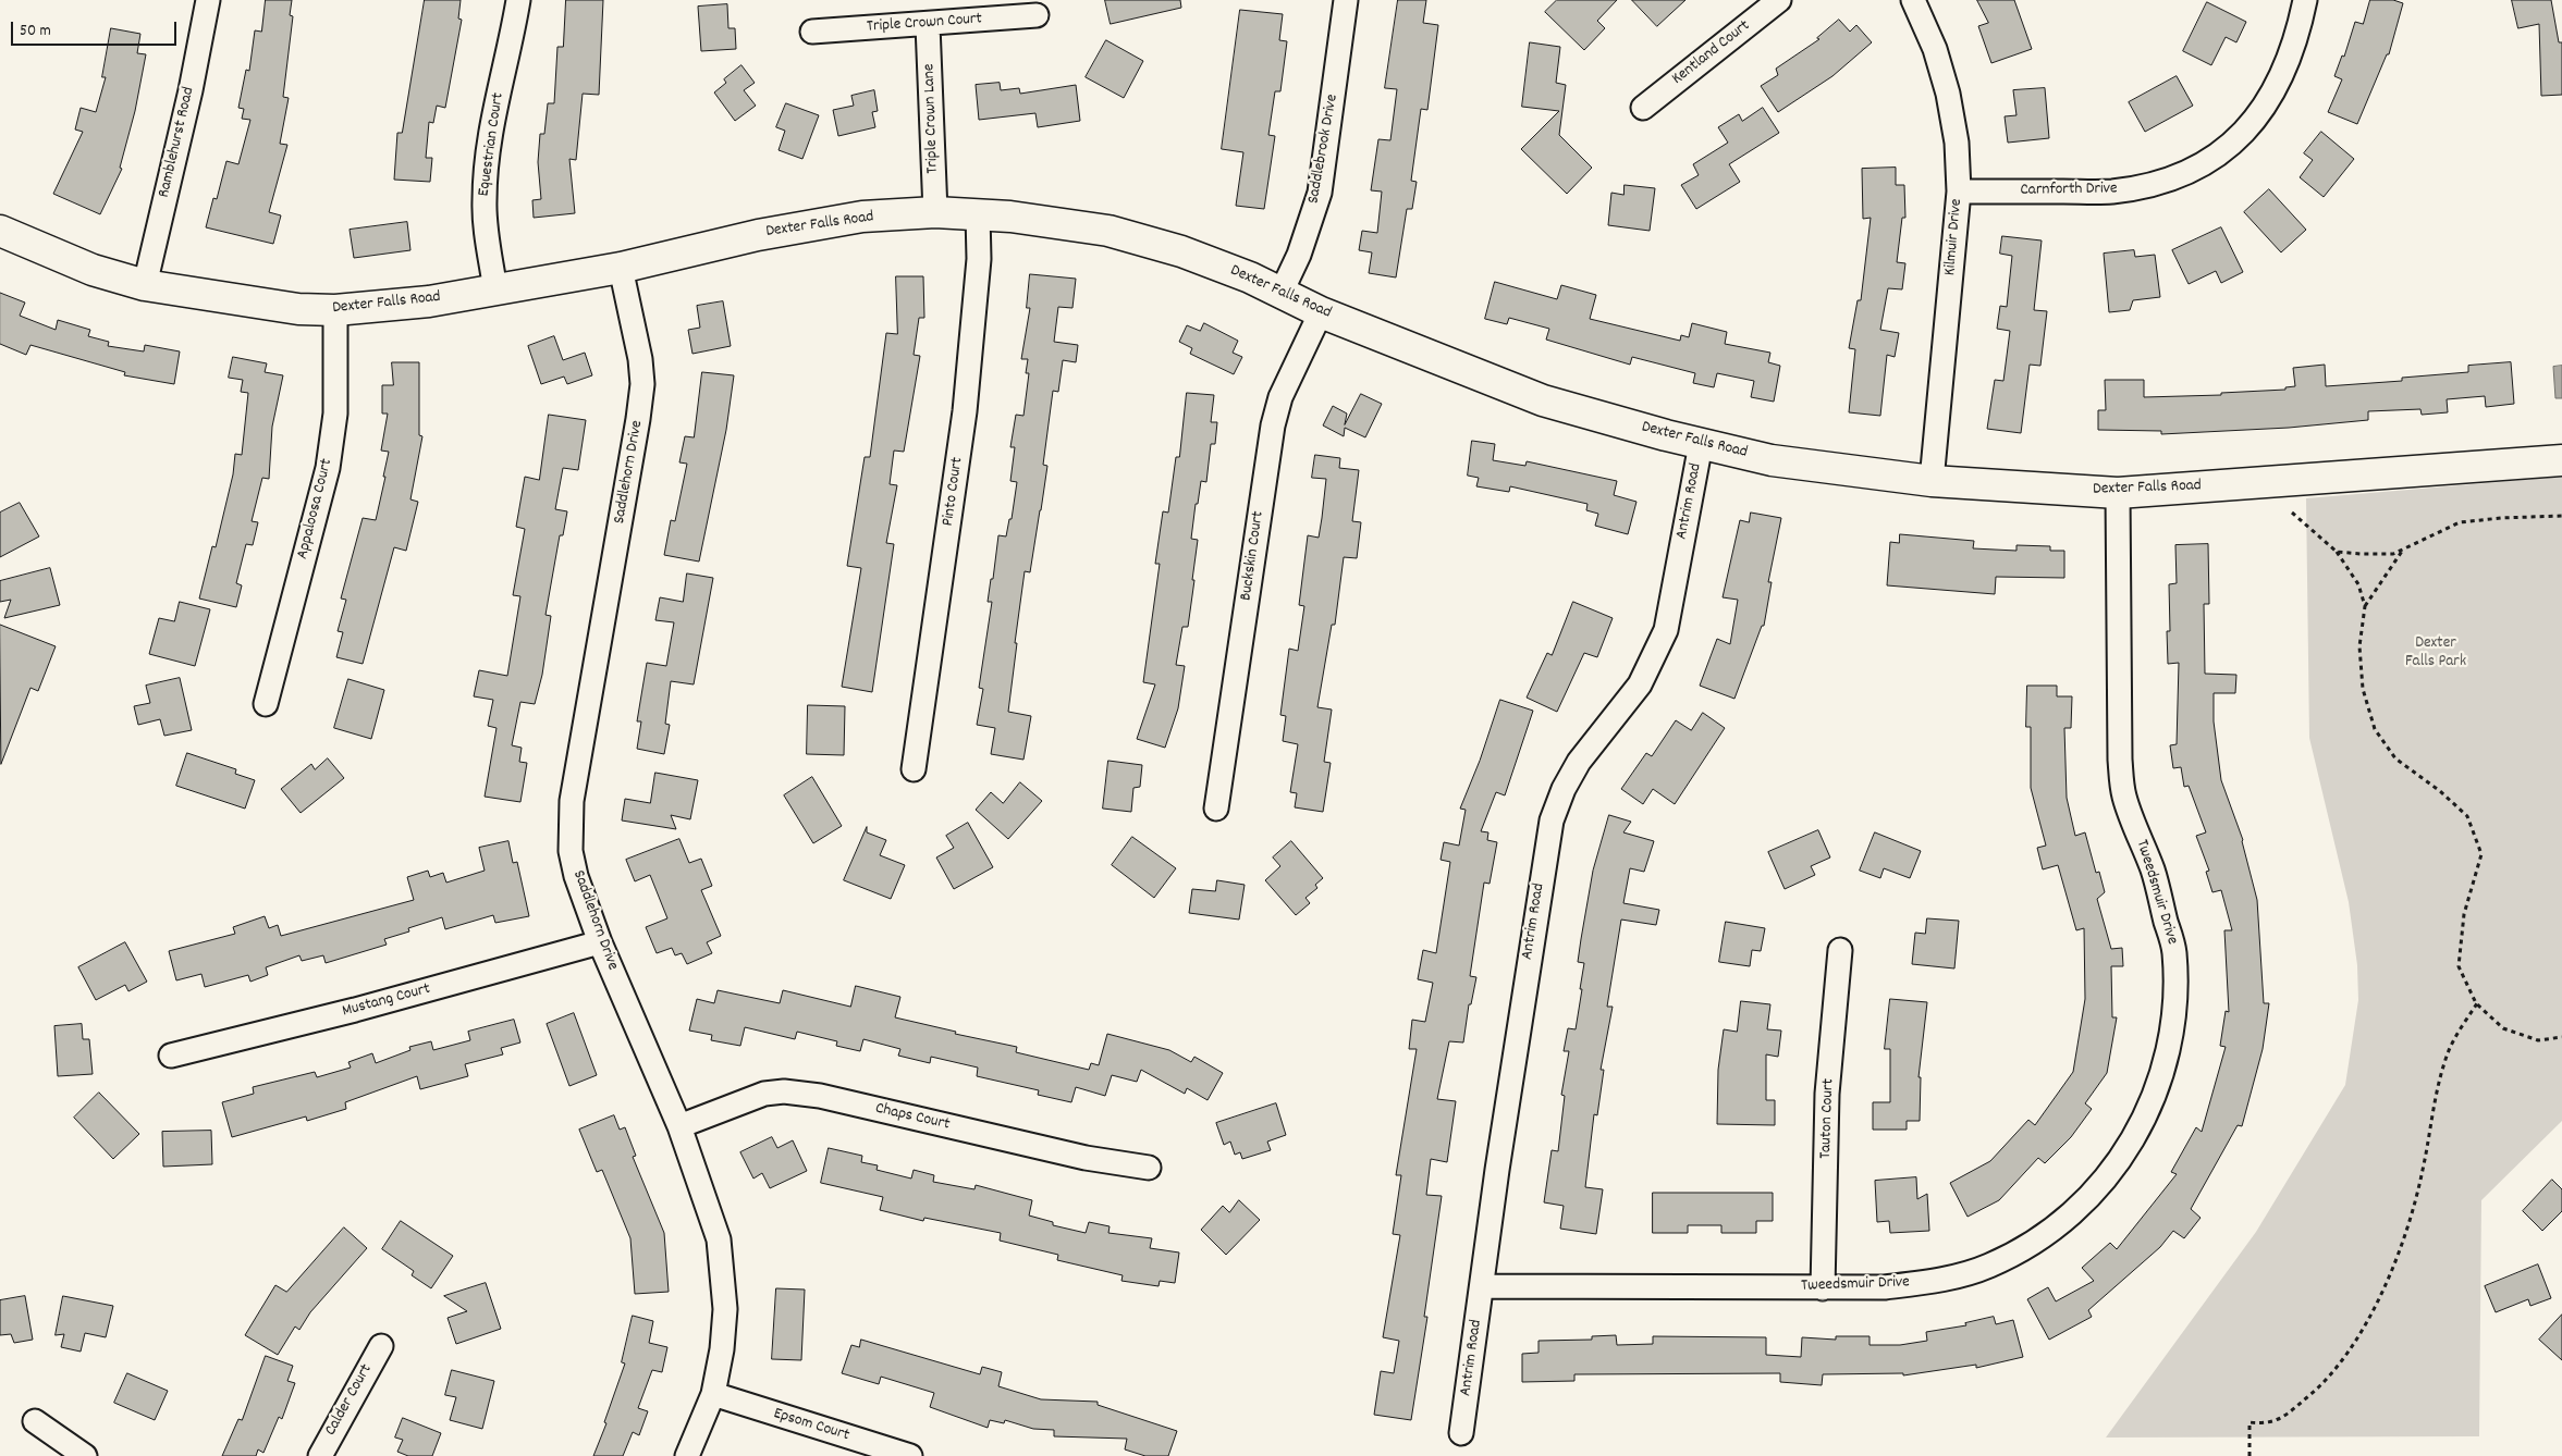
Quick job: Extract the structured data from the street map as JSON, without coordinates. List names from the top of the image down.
{
  "streets": {
    "street": [
      "Triple Crown Court",
      "Kentland Court",
      "Triple Crown Lane",
      "Ramblehurst Road",
      "Equestrian Court",
      "Saddlebrook Drive",
      "Carnforth Drive",
      "Dexter Falls Road",
      "Kilmuir Drive",
      "Saddlehorn Drive",
      "Pinto Court",
      "Antrim Road",
      "Appaloosa Court",
      "Buckskin Court",
      "Tweedsmuir Drive",
      "Mustang Court",
      "Chaps Court",
      "Tauton Court",
      "Calder Court",
      "Epsom Court"
    ]
  },
  "crossings": [
    ["Triple Crown Court", "Triple Crown Lane"],
    ["Triple Crown Lane", "Dexter Falls Road"],
    ["Ramblehurst Road", "Dexter Falls Road"],
    ["Equestrian Court", "Dexter Falls Road"],
    ["Saddlebrook Drive", "Dexter Falls Road"],
    ["Carnforth Drive", "Kilmuir Drive"],
    ["Dexter Falls Road", "Kilmuir Drive"],
    ["Dexter Falls Road", "Saddlehorn Drive"],
    ["Dexter Falls Road", "Pinto Court"],
    ["Dexter Falls Road", "Antrim Road"],
    ["Dexter Falls Road", "Appaloosa Court"],
    ["Dexter Falls Road", "Buckskin Court"],
    ["Dexter Falls Road", "Tweedsmuir Drive"],
    ["Saddlehorn Drive", "Mustang Court"],
    ["Saddlehorn Drive", "Chaps Court"],
    ["Saddlehorn Drive", "Epsom Court"],
    ["Antrim Road", "Tweedsmuir Drive"],
    ["Tweedsmuir Drive", "Tauton Court"]
  ],
  "parks": ["Dexter Falls Park"],
  "scale_bar": "50 m"
}
